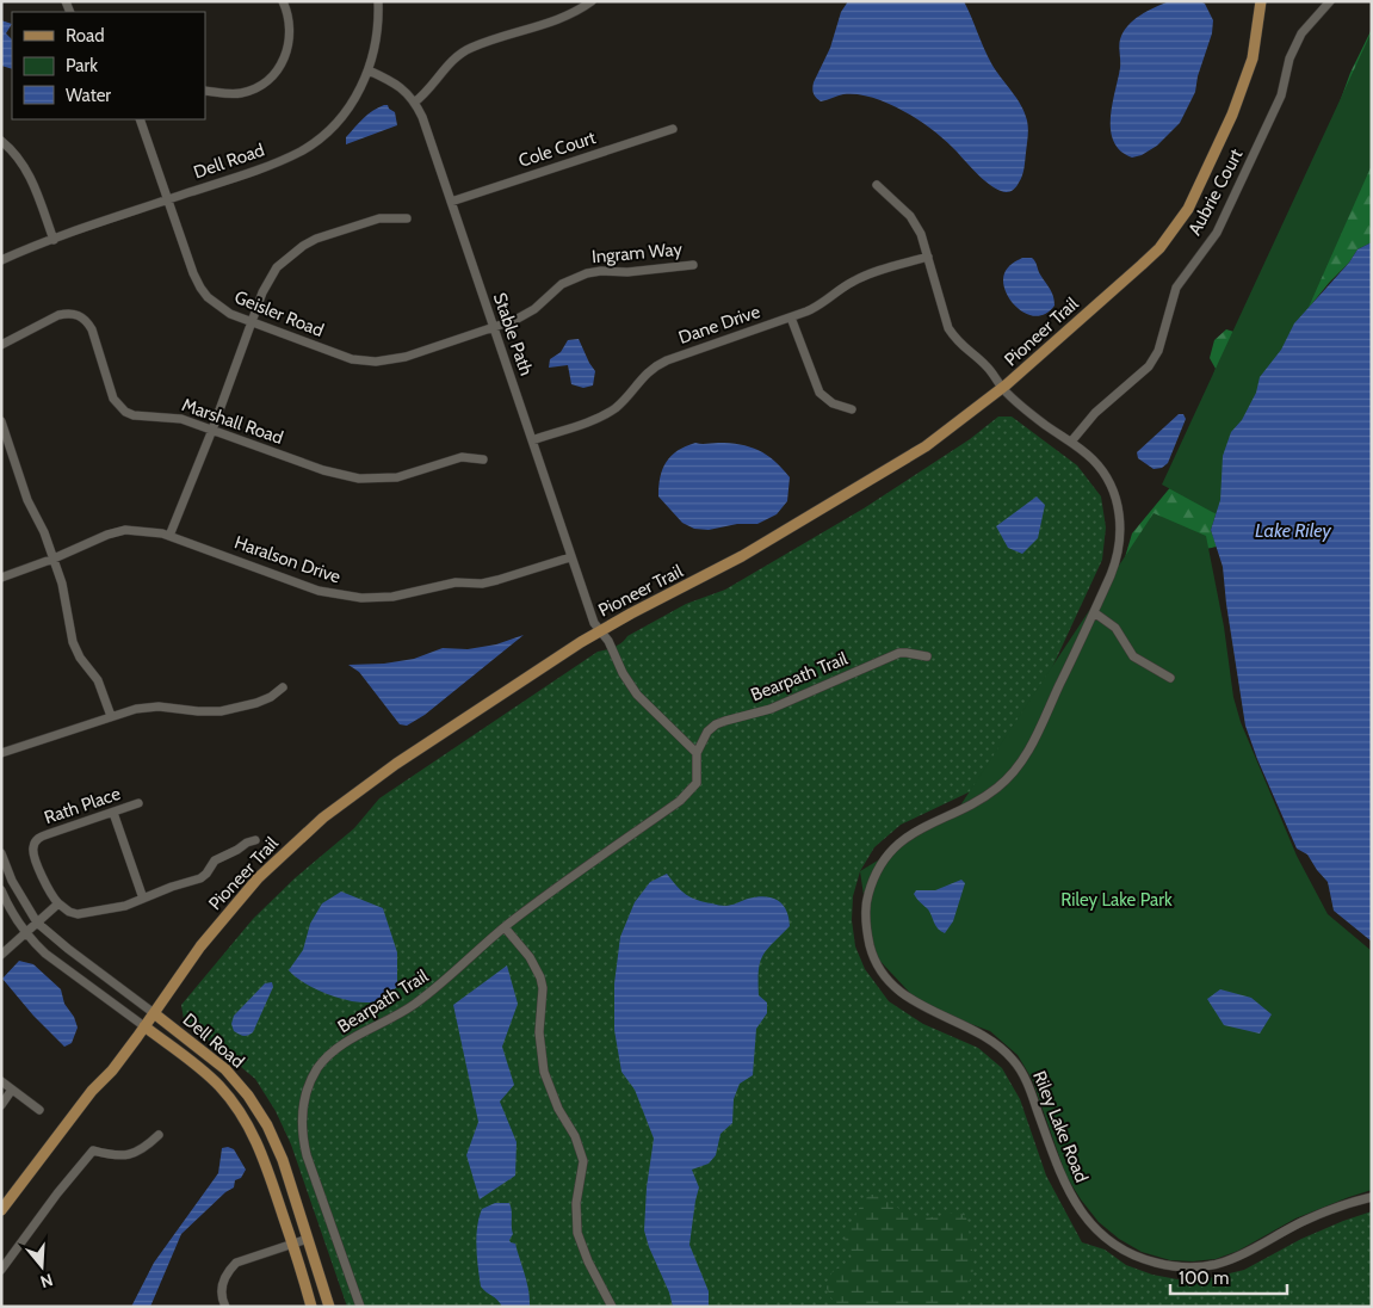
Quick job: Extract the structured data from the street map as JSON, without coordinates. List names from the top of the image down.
{
  "streets": {
    "main road": ["Dell Road", "Pioneer Trail"],
    "street": [
      "Cole Court",
      "Aubrie Court",
      "Ingram Way",
      "Geisler Road",
      "Dane Drive",
      "Stable Path",
      "Marshall Road",
      "Haralson Drive",
      "Bearpath Trail",
      "Rath Place",
      "Riley Lake Road"
    ]
  },
  "crossings": [
    ["Cole Court", "Stable Path"],
    ["Dell Road", "Geisler Road"],
    ["Dell Road", "Pioneer Trail"],
    ["Dell Road", "Stable Path"],
    ["Aubrie Court", "Riley Lake Road"],
    ["Ingram Way", "Geisler Road"],
    ["Ingram Way", "Stable Path"],
    ["Geisler Road", "Stable Path"],
    ["Dane Drive", "Stable Path"],
    ["Dane Drive", "Riley Lake Road"],
    ["Pioneer Trail", "Stable Path"],
    ["Pioneer Trail", "Riley Lake Road"],
    ["Stable Path", "Haralson Drive"]
  ],
  "water": ["Lake Riley"],
  "parks": ["Riley Lake Park"],
  "legend": ["Road", "Park", "Water"],
  "scale_bar": "100 m",
  "north": "bottom"
}
